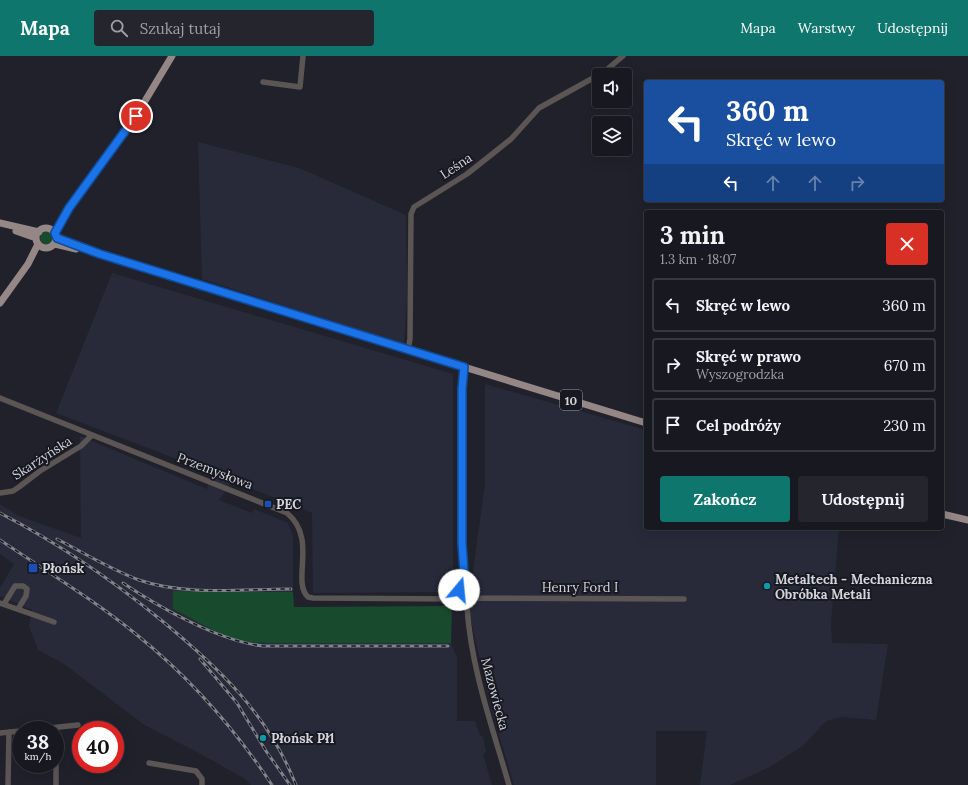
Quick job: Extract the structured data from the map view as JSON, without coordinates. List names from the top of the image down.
{
  "streets": {
    "main road": ["10"],
    "street": [
      "Leśna",
      "Skarżyńska",
      "Przemysłowa",
      "Henry Ford I",
      "Mazowiecka"
    ]
  },
  "crossings": [
    ["Leśna", "10"],
    ["Skarżyńska", "Przemysłowa"],
    ["Przemysłowa", "Henry Ford I"],
    ["Przemysłowa", "Mazowiecka"],
    ["Henry Ford I", "Mazowiecka"]
  ],
  "places": {
    "transit": ["PEC", "Płońsk"],
    "other": ["Metaltech - Mechaniczna Obróbka Metali", "Płońsk Pł1"]
  },
  "page": {
    "header": "Mapa",
    "search": "Szukaj tutaj",
    "nav": ["Mapa", "Warstwy", "Udostępnij"],
    "turn": ["360 m", "Skręć w lewo"],
    "heading": ["3 min", "1.3 km · 18:07"],
    "list": [
      {
        "name": "Skręć w lewo",
        "value": "360 m"
      },
      {
        "name": "Skręć w prawo",
        "note": "Wyszogrodzka",
        "value": "670 m"
      },
      {
        "name": "Cel podróży",
        "value": "230 m"
      }
    ],
    "buttons": ["Zakończ", "Udostępnij"],
    "speed": "38 km/h",
    "limit": "40"
  }
}
